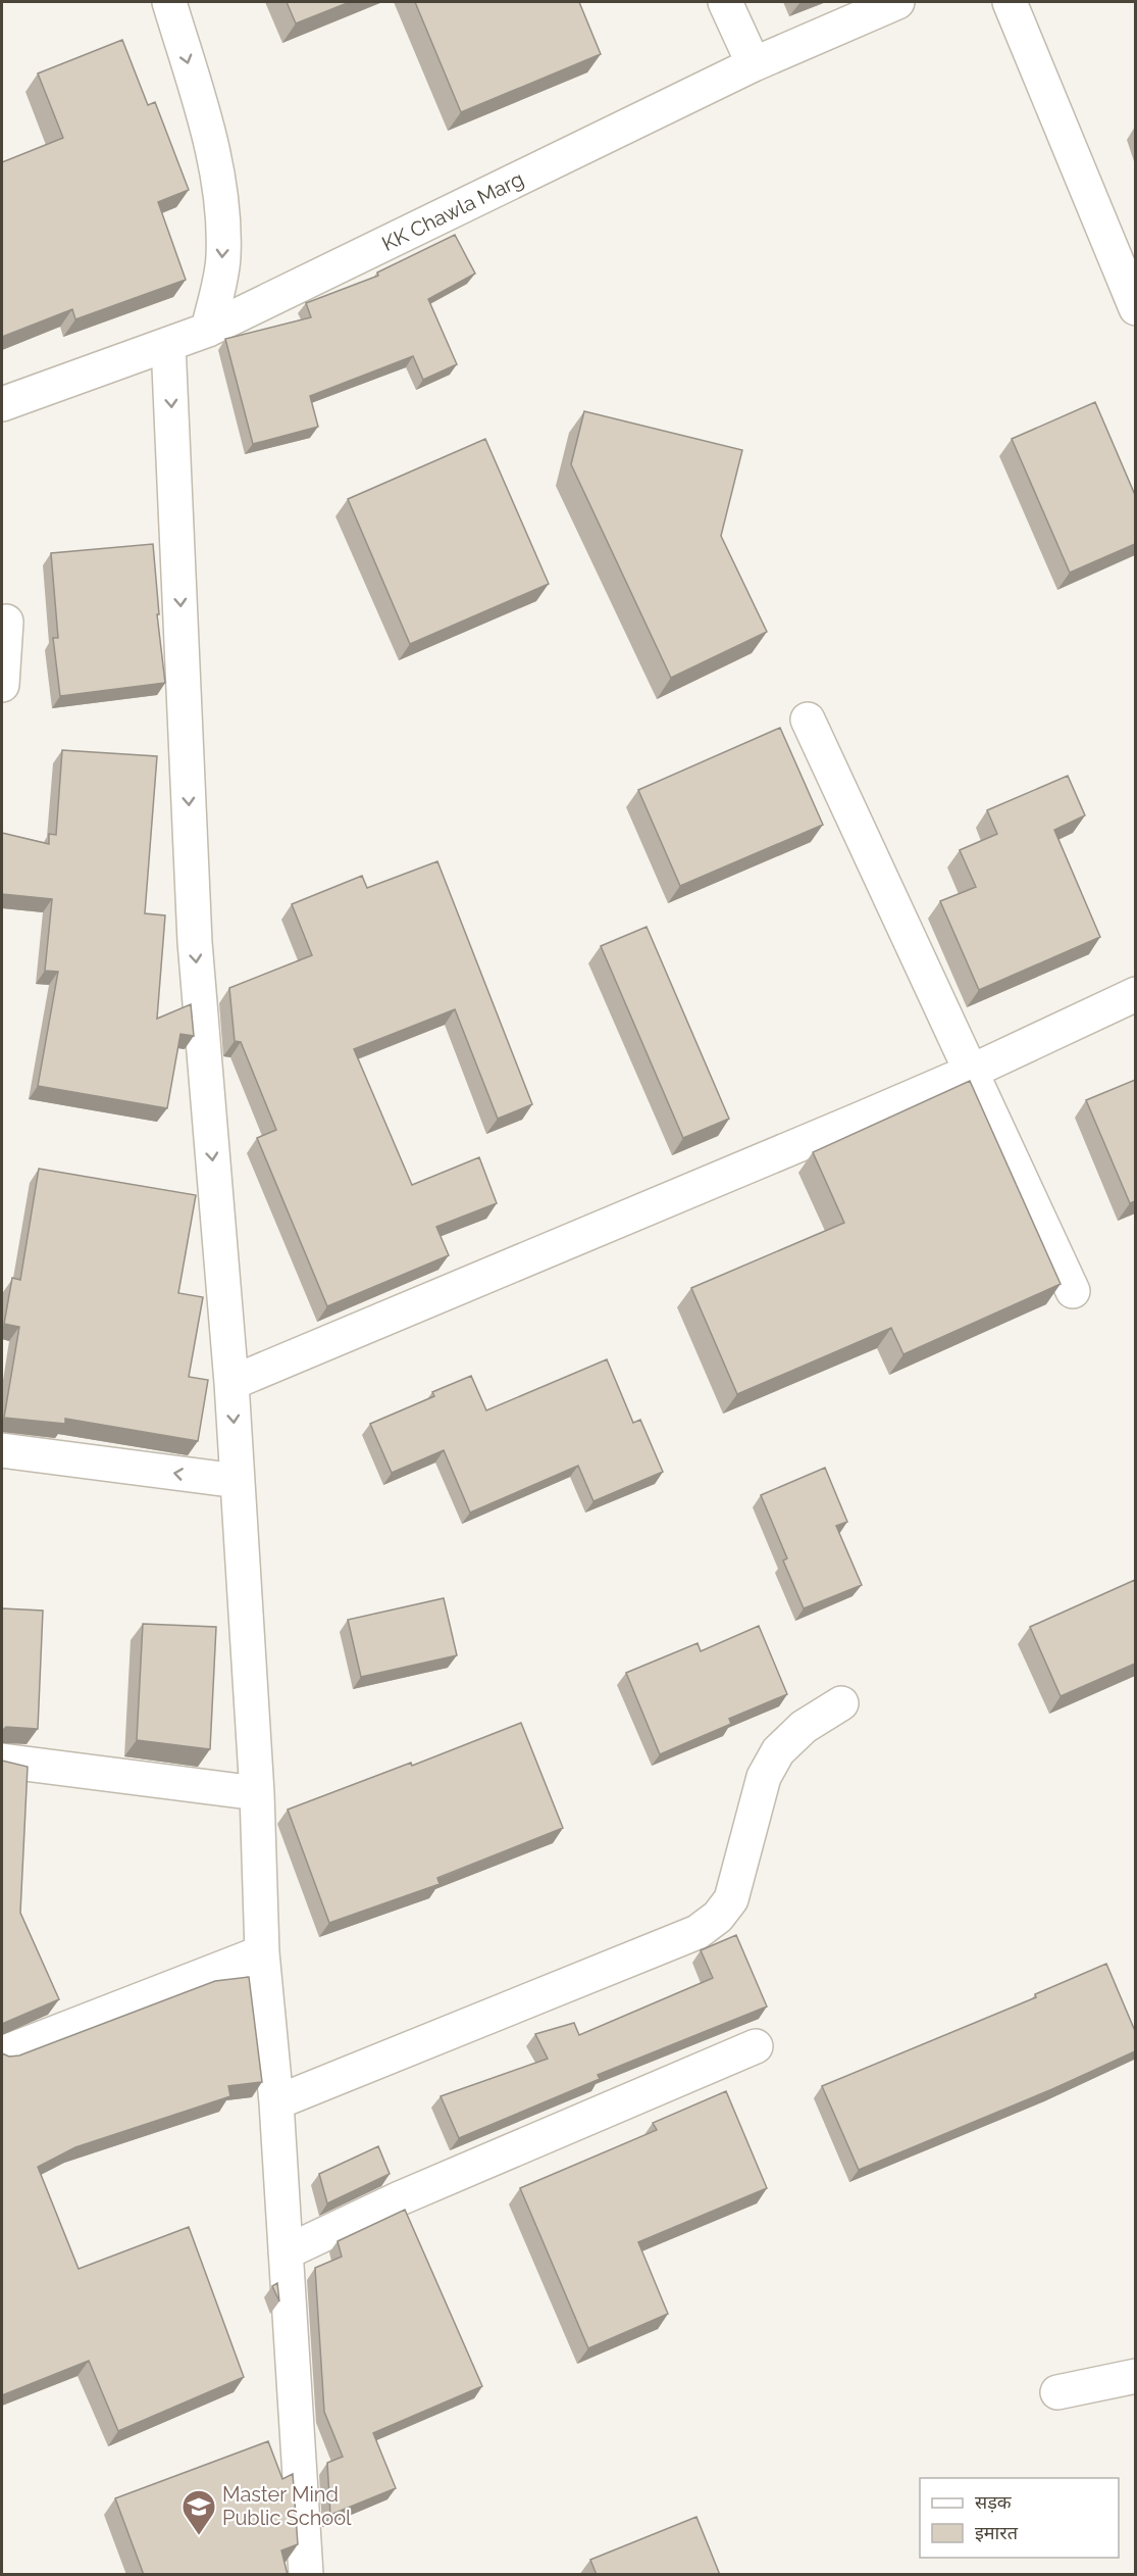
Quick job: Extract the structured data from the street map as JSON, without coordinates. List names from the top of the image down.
{
  "streets": {
    "street": ["KK Chawla Marg"]
  },
  "places": {
    "school or university": ["Master Mind Public School"]
  },
  "legend": ["सड़क", "इमारत"]
}
